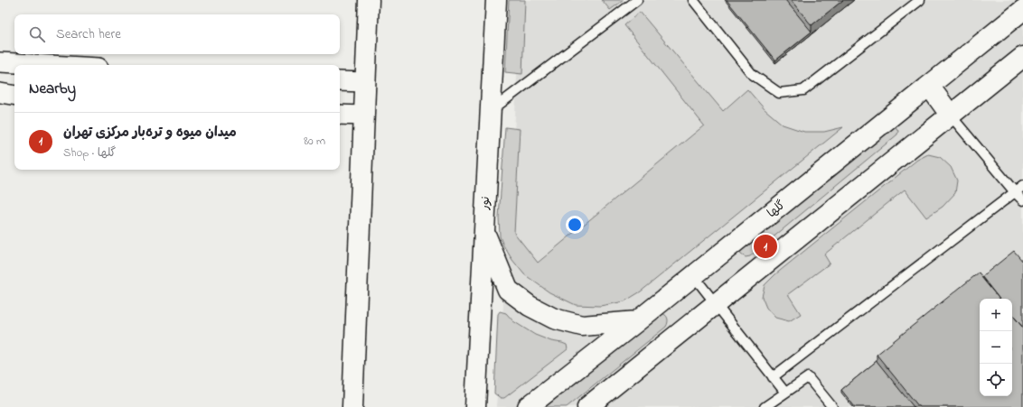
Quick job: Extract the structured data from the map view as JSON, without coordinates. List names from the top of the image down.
{
  "streets": {
    "street": ["نور", "گلها"]
  },
  "page": {
    "search": "Search here",
    "heading": "Nearby",
    "list": [
      {
        "mark": "1",
        "name": "میدان میوه و تره‌بار مرکزی تهران",
        "note": "Shop · گلها",
        "value": "80 m"
      }
    ],
    "pins": "1",
    "map_buttons": ["+", "−"]
  }
}
